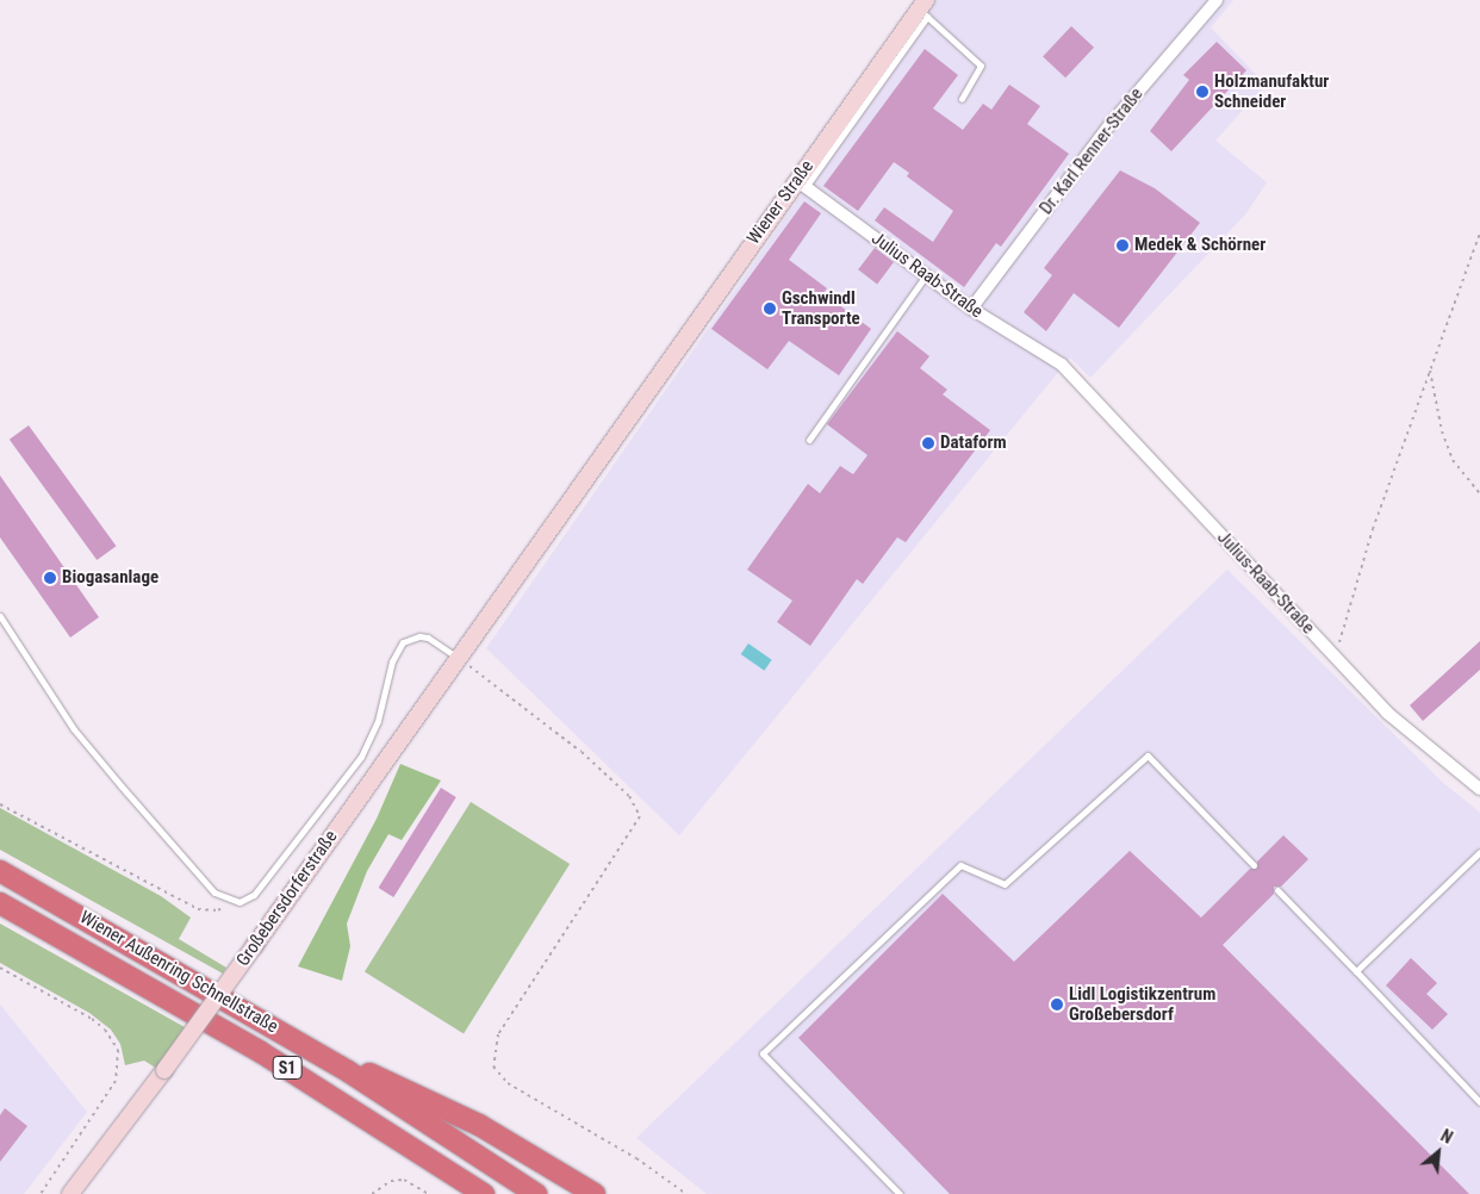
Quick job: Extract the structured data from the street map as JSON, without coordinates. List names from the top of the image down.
{
  "streets": {
    "highway": ["Wiener Außenring Schnellstraße", "S1"],
    "street": [
      "Dr. Karl Renner-Straße",
      "Wiener Straße",
      "Julius Raab-Straße",
      "Julius-Raab-Straße",
      "Großebersdorferstraße"
    ]
  },
  "crossings": [
    ["Dr. Karl Renner-Straße", "Julius Raab-Straße"],
    ["Wiener Straße", "Julius Raab-Straße"],
    ["Wiener Straße", "Großebersdorferstraße"],
    ["Julius Raab-Straße", "Julius-Raab-Straße"]
  ],
  "places": [
    "Holzmanufaktur Schneider",
    "Medek & Schörner",
    "Gschwindl Transporte",
    "Dataform",
    "Biogasanlage",
    "Lidl Logistikzentrum Großebersdorf"
  ],
  "north": "top right"
}
